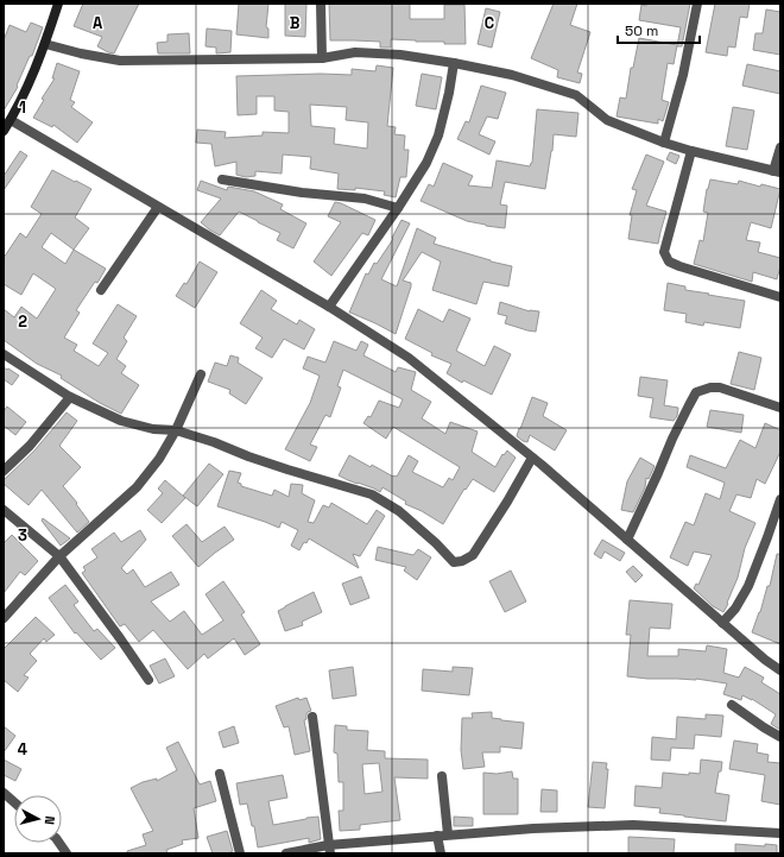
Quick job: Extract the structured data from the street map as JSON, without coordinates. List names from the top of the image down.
{
  "scale_bar": "50 m",
  "north": "right",
  "grid": {
    "columns": ["A", "B", "C"],
    "rows": [
      "1",
      "2",
      "3",
      "4"
    ]
  }
}
